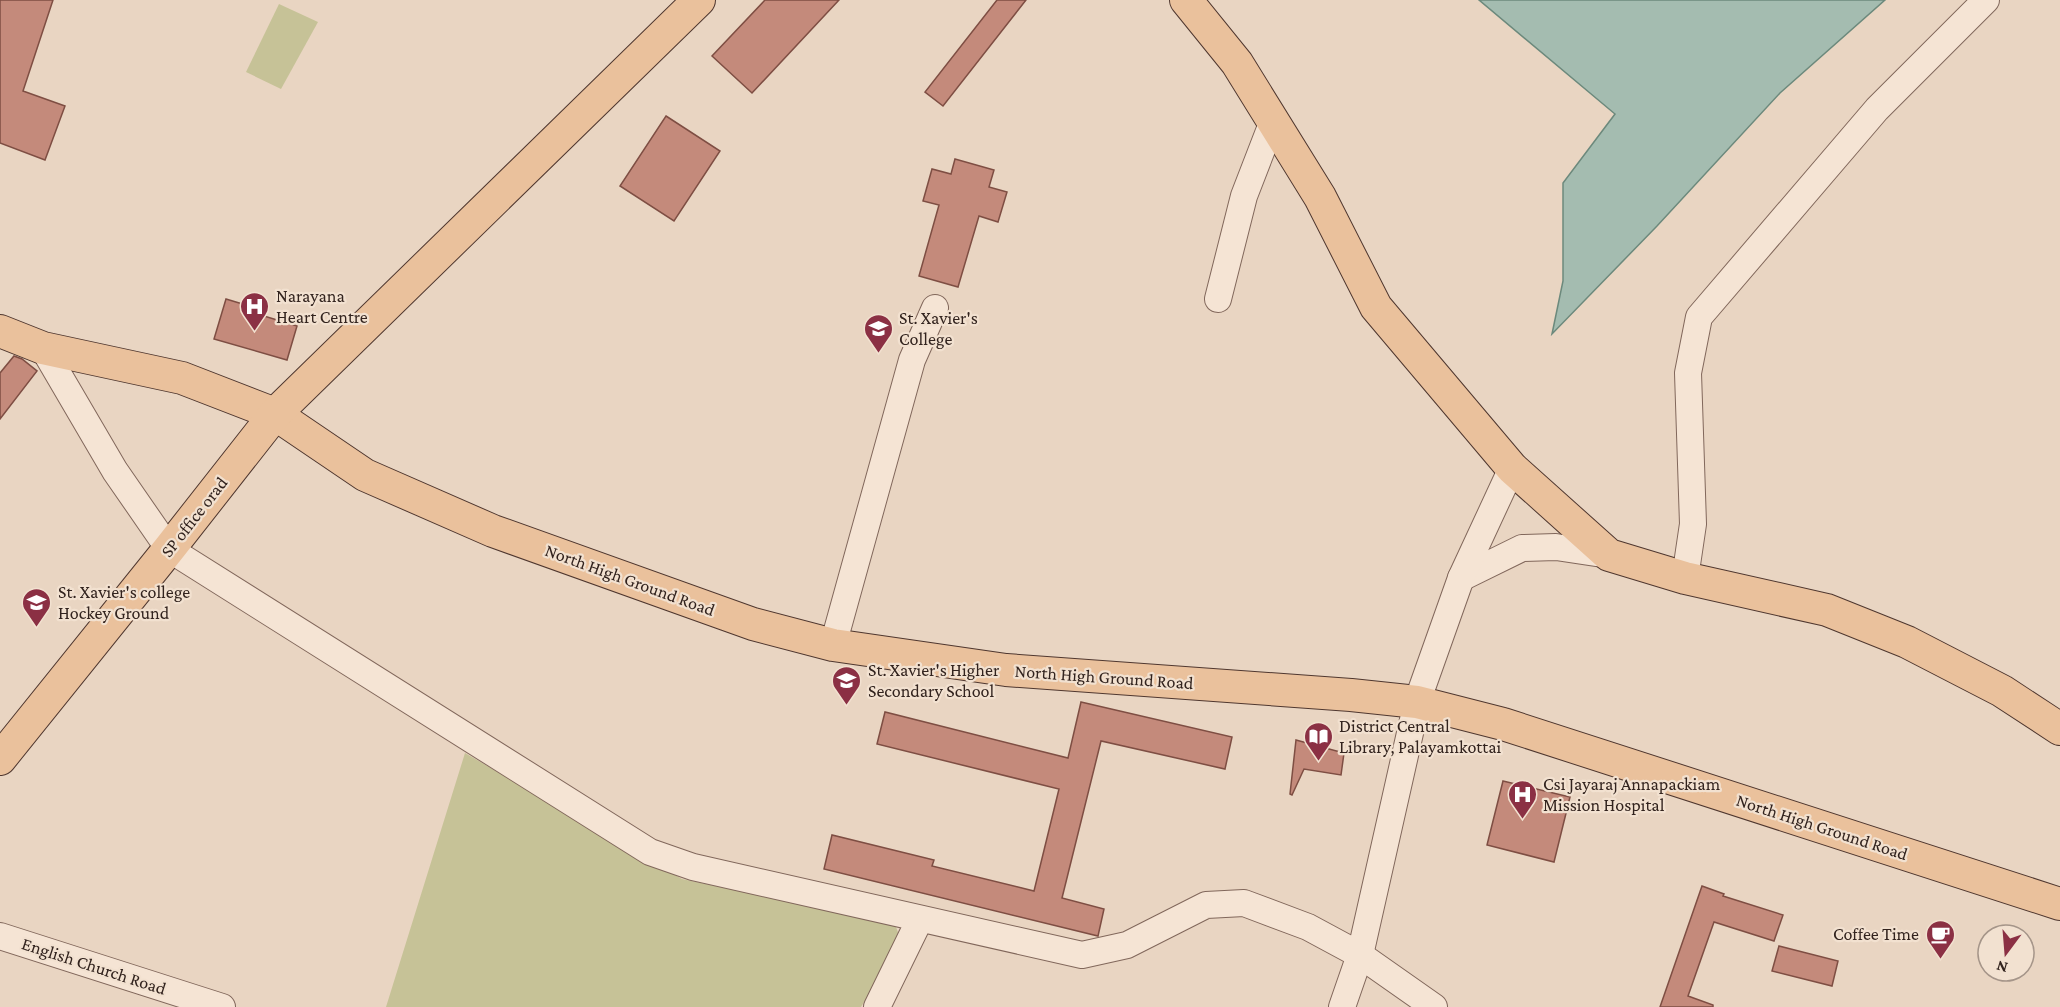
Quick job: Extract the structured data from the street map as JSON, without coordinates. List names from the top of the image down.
{
  "streets": {
    "main road": ["SP office orad", "North High Ground Road"],
    "street": ["English Church Road"]
  },
  "crossings": [
    ["SP office orad", "North High Ground Road"]
  ],
  "places": {
    "hospital": ["Narayana Heart Centre", "Csi Jayaraj Annapackiam Mission Hospital"],
    "school or university": ["St. Xavier's College", "St. Xavier's college Hockey Ground", "St. Xavier's Higher Secondary School"],
    "library": ["District Central Library, Palayamkottai"],
    "cafe": ["Coffee Time"]
  },
  "north": "bottom"
}
